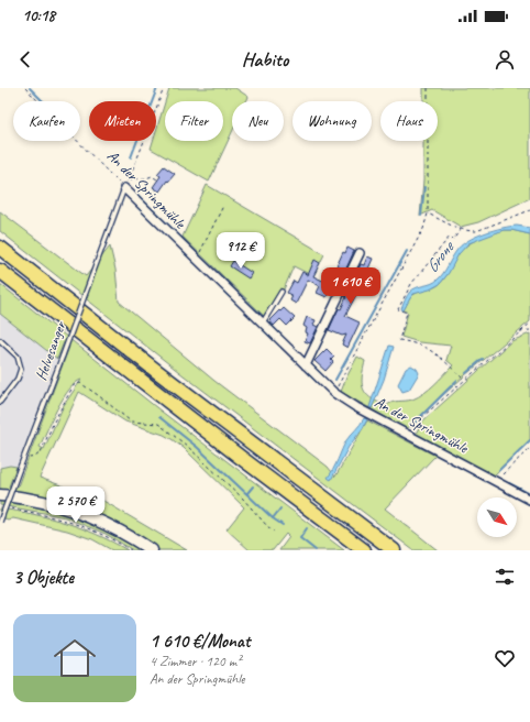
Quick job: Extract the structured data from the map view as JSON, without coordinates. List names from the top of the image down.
{
  "streets": {
    "street": ["An der Springmühle"],
    "lane": ["Helvesanger"]
  },
  "crossings": [
    ["An der Springmühle", "Helvesanger"]
  ],
  "water": ["Grone"],
  "north": "bottom right",
  "page": {
    "status": "10:18",
    "header": "Habito",
    "chip": [
      "Kaufen",
      "Mieten",
      "Filter",
      "Neu",
      "Wohnung",
      "Haus"
    ],
    "price": ["912 €", "1 610 €", "2 570 €"],
    "heading": "3 Objekte",
    "list": [
      {
        "name": "1 610 €/Monat",
        "note": "4 Zimmer · 120 m² · An der Springmühle"
      }
    ]
  }
}
